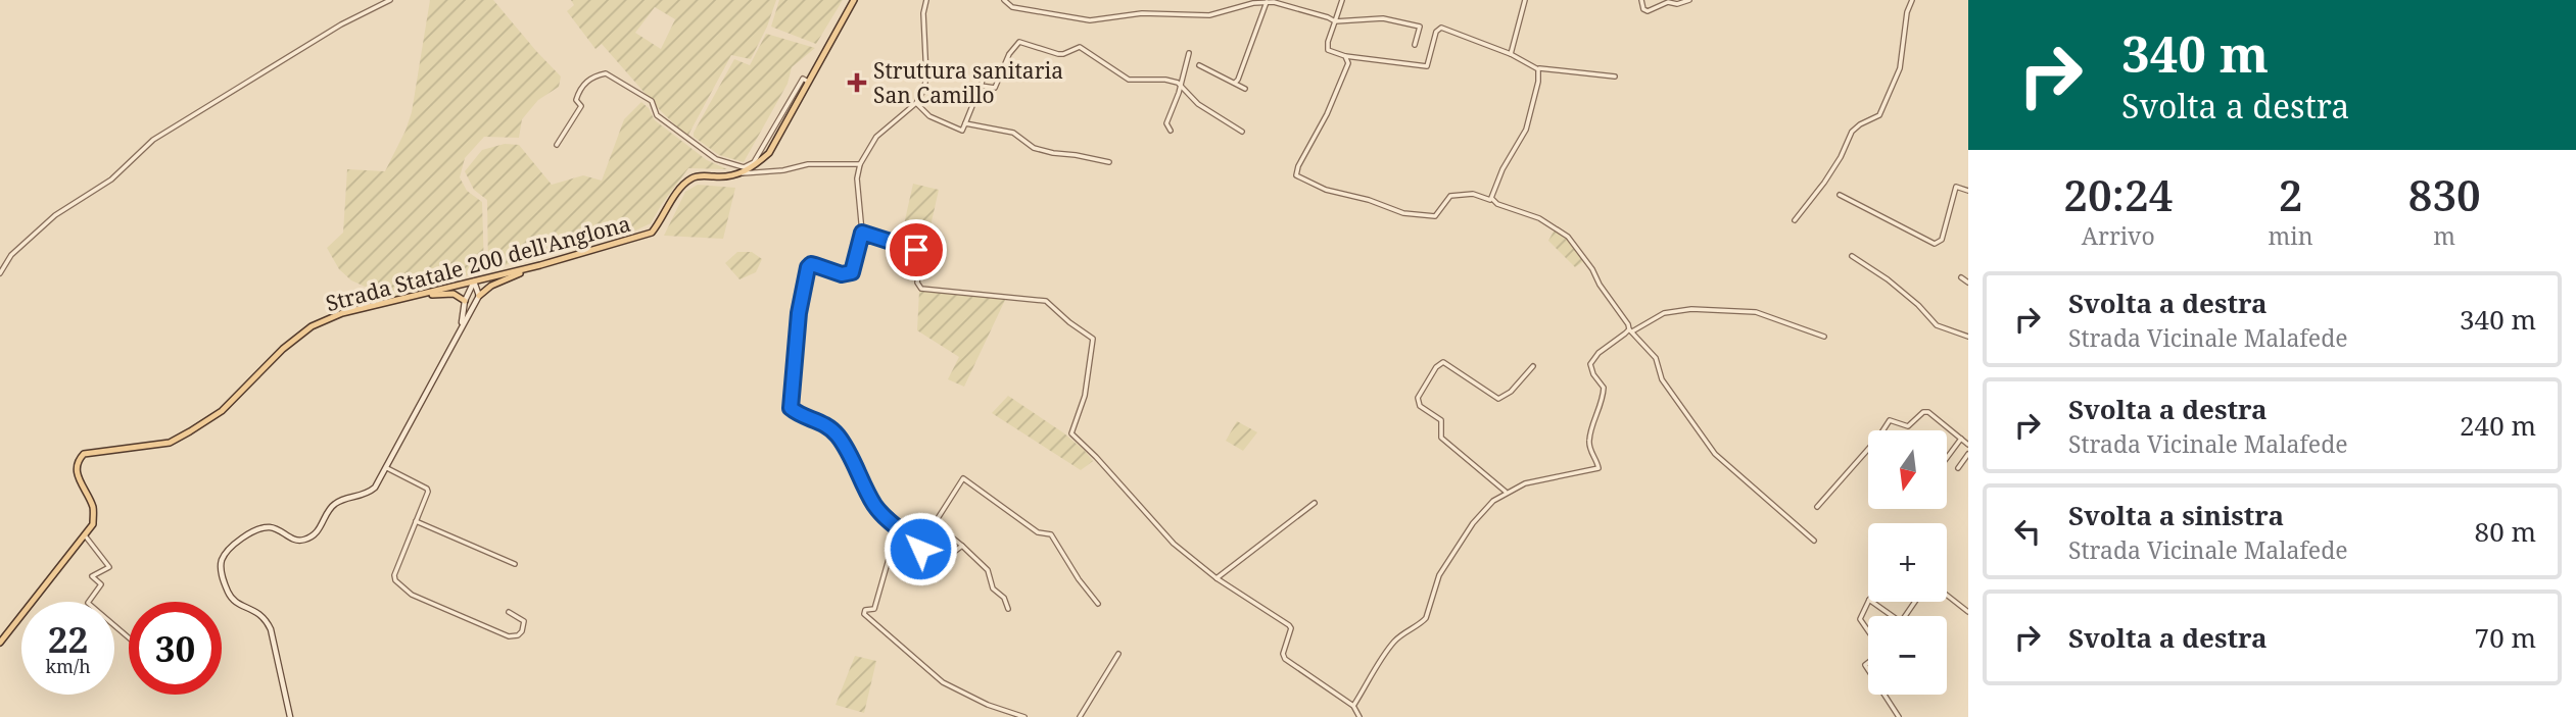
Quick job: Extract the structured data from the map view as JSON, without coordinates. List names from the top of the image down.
{
  "streets": {
    "main road": ["Strada Statale 200 dell'Anglona"]
  },
  "places": {
    "health": ["Struttura sanitaria San Camillo"]
  },
  "north": "bottom",
  "page": {
    "turn": ["340 m", "Svolta a destra"],
    "eta": [
      "20:24",
      "Arrivo",
      "2",
      "min",
      "830",
      "m"
    ],
    "list": [
      {
        "name": "Svolta a destra",
        "note": "Strada Vicinale Malafede",
        "value": "340 m"
      },
      {
        "name": "Svolta a destra",
        "note": "Strada Vicinale Malafede",
        "value": "240 m"
      },
      {
        "name": "Svolta a sinistra",
        "note": "Strada Vicinale Malafede",
        "value": "80 m"
      },
      {
        "name": "Svolta a destra",
        "value": "70 m"
      }
    ],
    "map_buttons": ["+", "−"],
    "speed": "22 km/h",
    "limit": "30"
  }
}
